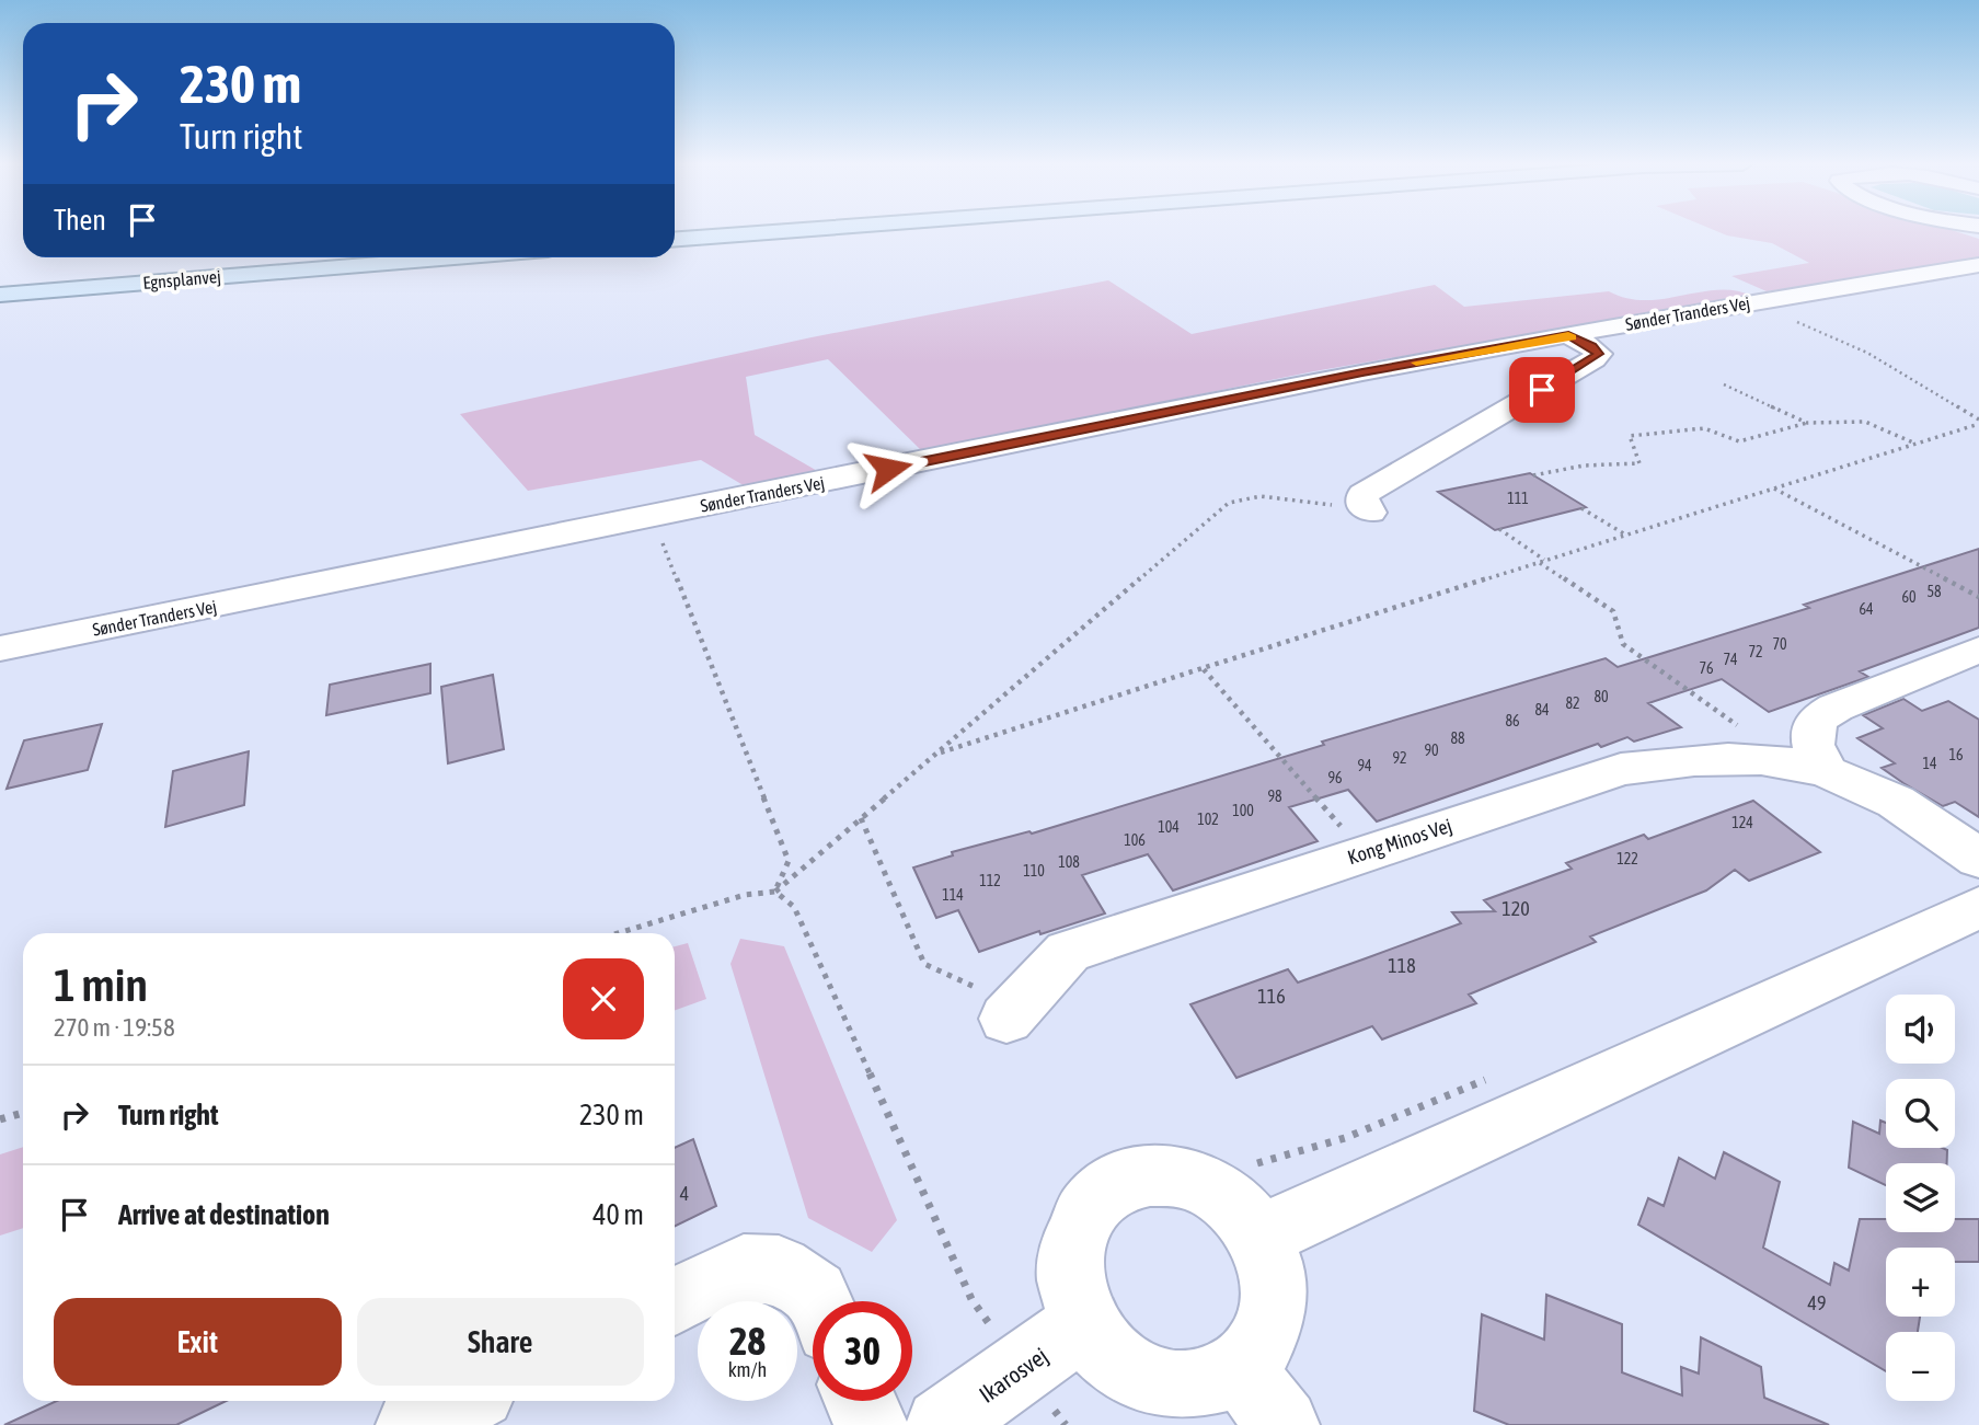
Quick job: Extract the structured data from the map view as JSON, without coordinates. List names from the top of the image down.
{
  "streets": {
    "main road": ["Egnsplanvej"],
    "street": ["Sønder Tranders Vej", "Kong Minos Vej", "Ikarosvej"]
  },
  "house_numbers": [
    "111",
    "58",
    "60",
    "64",
    "70",
    "72",
    "74",
    "76",
    "80",
    "82",
    "84",
    "86",
    "88",
    "90",
    "16",
    "92",
    "14",
    "94",
    "96",
    "98",
    "100",
    "102",
    "124",
    "104",
    "106",
    "122",
    "108",
    "110",
    "112",
    "114",
    "120",
    "118",
    "116",
    "4",
    "49"
  ],
  "page": {
    "turn": ["230 m", "Turn right"],
    "then": "Then",
    "heading": ["1 min", "270 m · 19:58"],
    "map_buttons": ["+", "−"],
    "list": [
      {
        "name": "Turn right",
        "value": "230 m"
      },
      {
        "name": "Arrive at destination",
        "value": "40 m"
      }
    ],
    "buttons": ["Exit", "Share"],
    "speed": "28 km/h",
    "limit": "30"
  }
}
